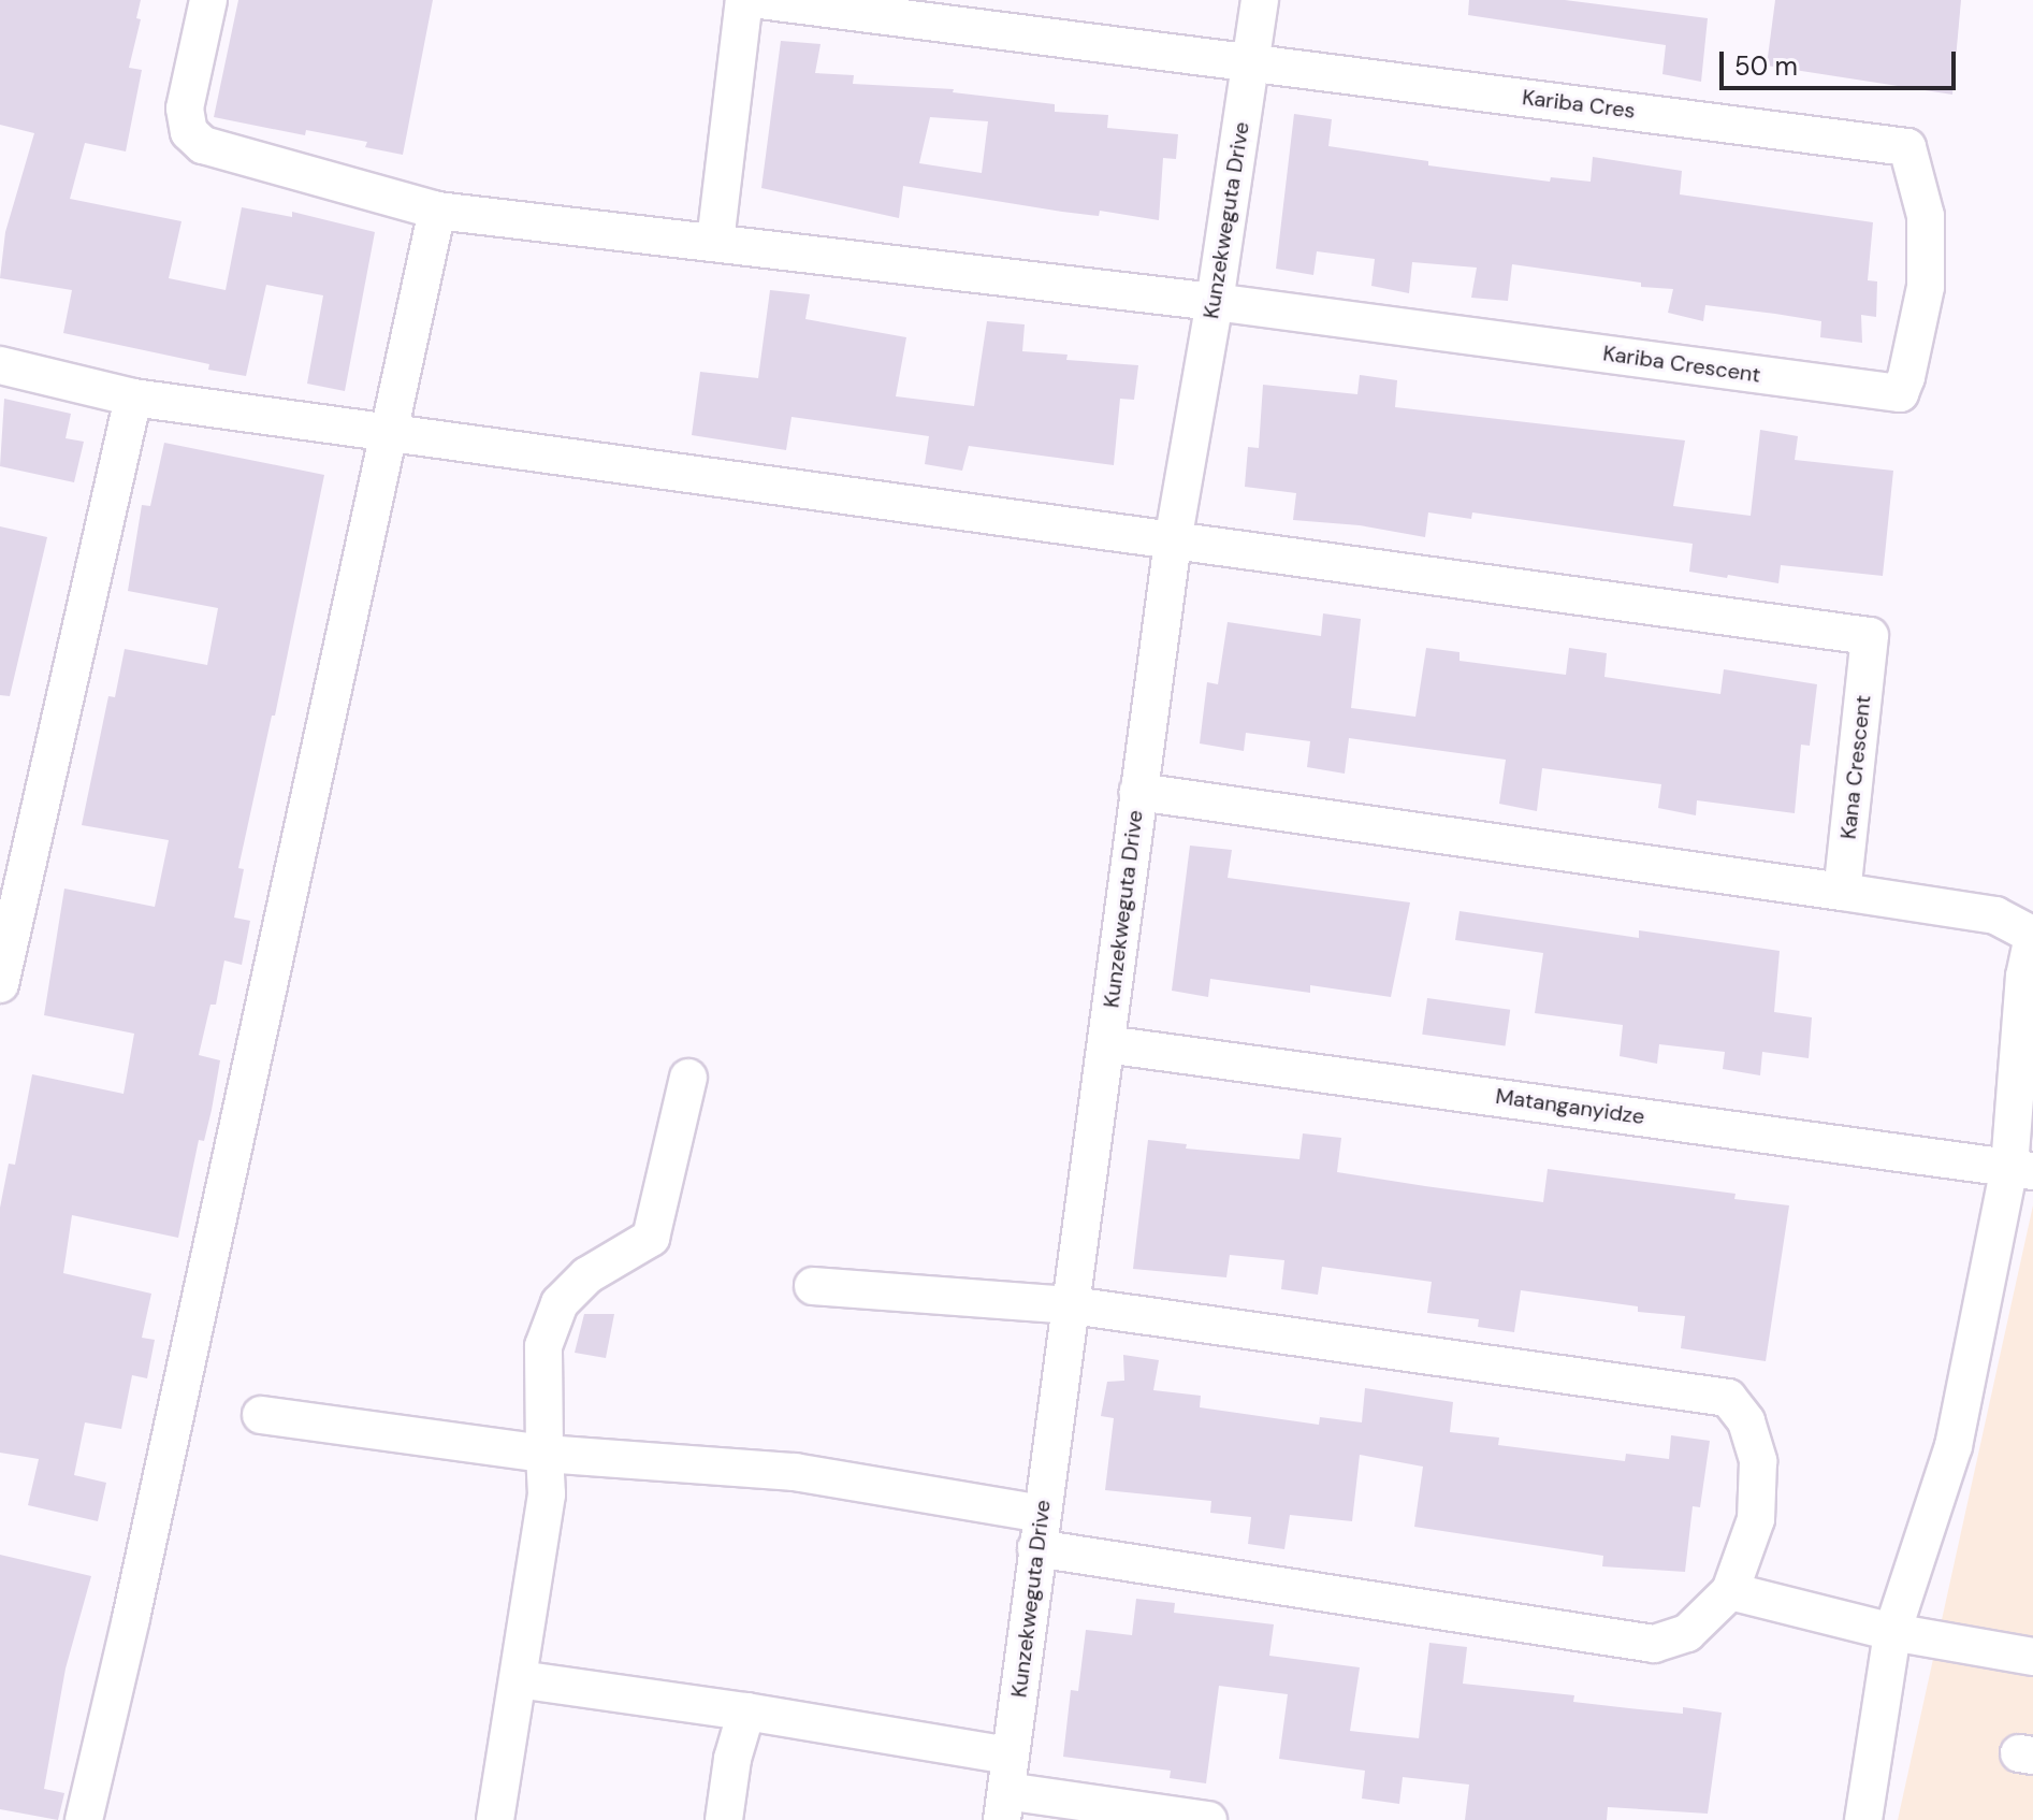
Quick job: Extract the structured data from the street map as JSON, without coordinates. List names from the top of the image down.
{
  "streets": {
    "street": [
      "Kariba Cres",
      "Kunzekweguta Drive",
      "Kariba Crescent",
      "Kana Crescent",
      "Matanganyidze"
    ]
  },
  "crossings": [
    ["Kariba Cres", "Kunzekweguta Drive"],
    ["Kariba Cres", "Kariba Crescent"],
    ["Kunzekweguta Drive", "Kariba Crescent"],
    ["Kunzekweguta Drive", "Kana Crescent"],
    ["Kunzekweguta Drive", "Matanganyidze"]
  ],
  "scale_bar": "50 m"
}
